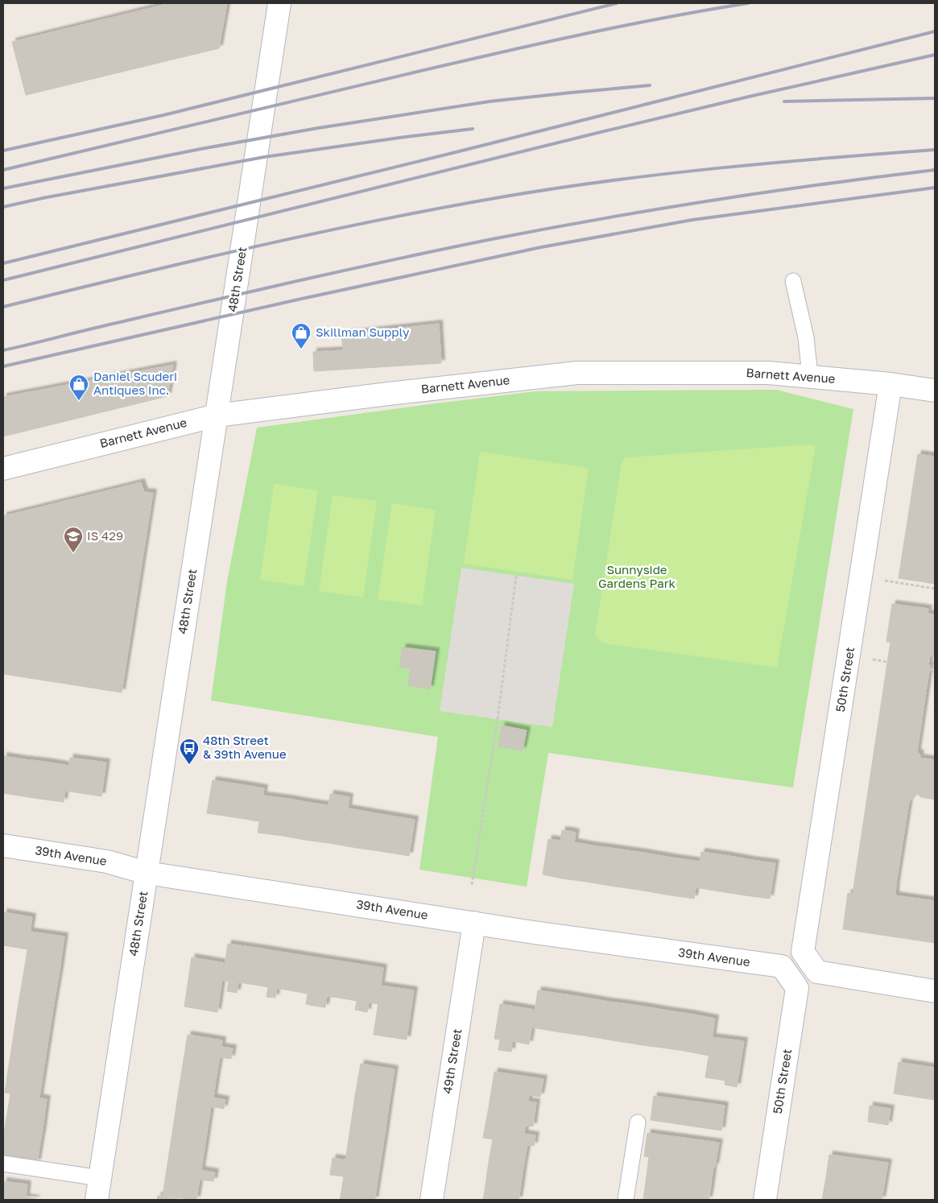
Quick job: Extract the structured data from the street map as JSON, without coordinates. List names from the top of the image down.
{
  "streets": {
    "street": [
      "48th Street",
      "Barnett Avenue",
      "50th Street",
      "39th Avenue",
      "49th Street"
    ]
  },
  "crossings": [
    ["48th Street", "Barnett Avenue"],
    ["48th Street", "39th Avenue"],
    ["Barnett Avenue", "50th Street"],
    ["50th Street", "39th Avenue"],
    ["39th Avenue", "49th Street"]
  ],
  "parks": ["Sunnyside Gardens Park"],
  "places": {
    "shop": ["Skillman Supply", "Daniel Scuderi Antiques Inc."],
    "school or university": ["IS 429"],
    "bus stop": ["48th Street & 39th Avenue"]
  }
}
